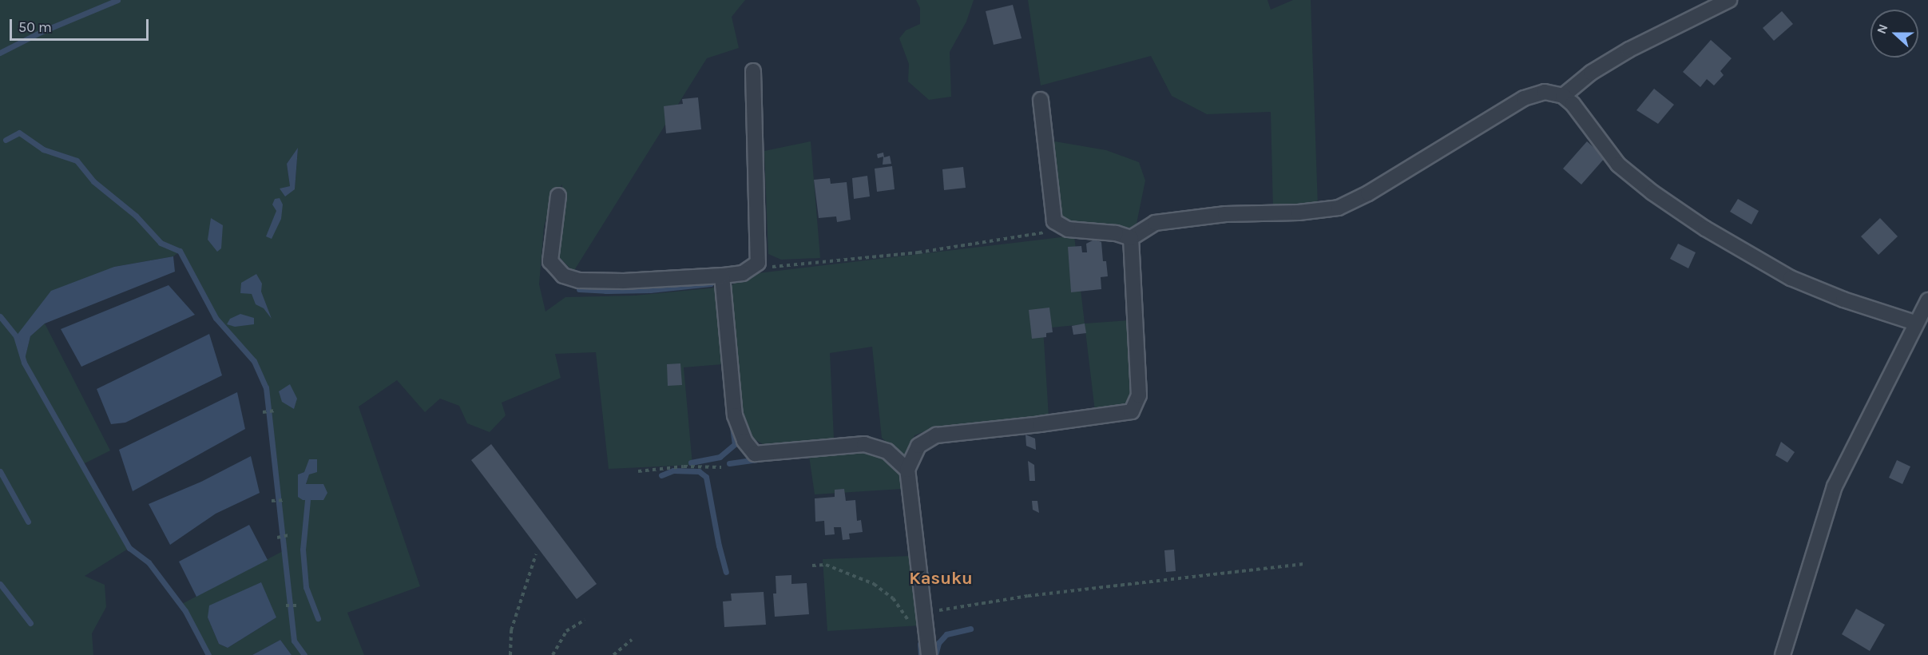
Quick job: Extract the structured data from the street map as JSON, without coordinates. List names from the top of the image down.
{
  "districts": ["Kasuku"],
  "scale_bar": "50 m",
  "north": "left"
}
